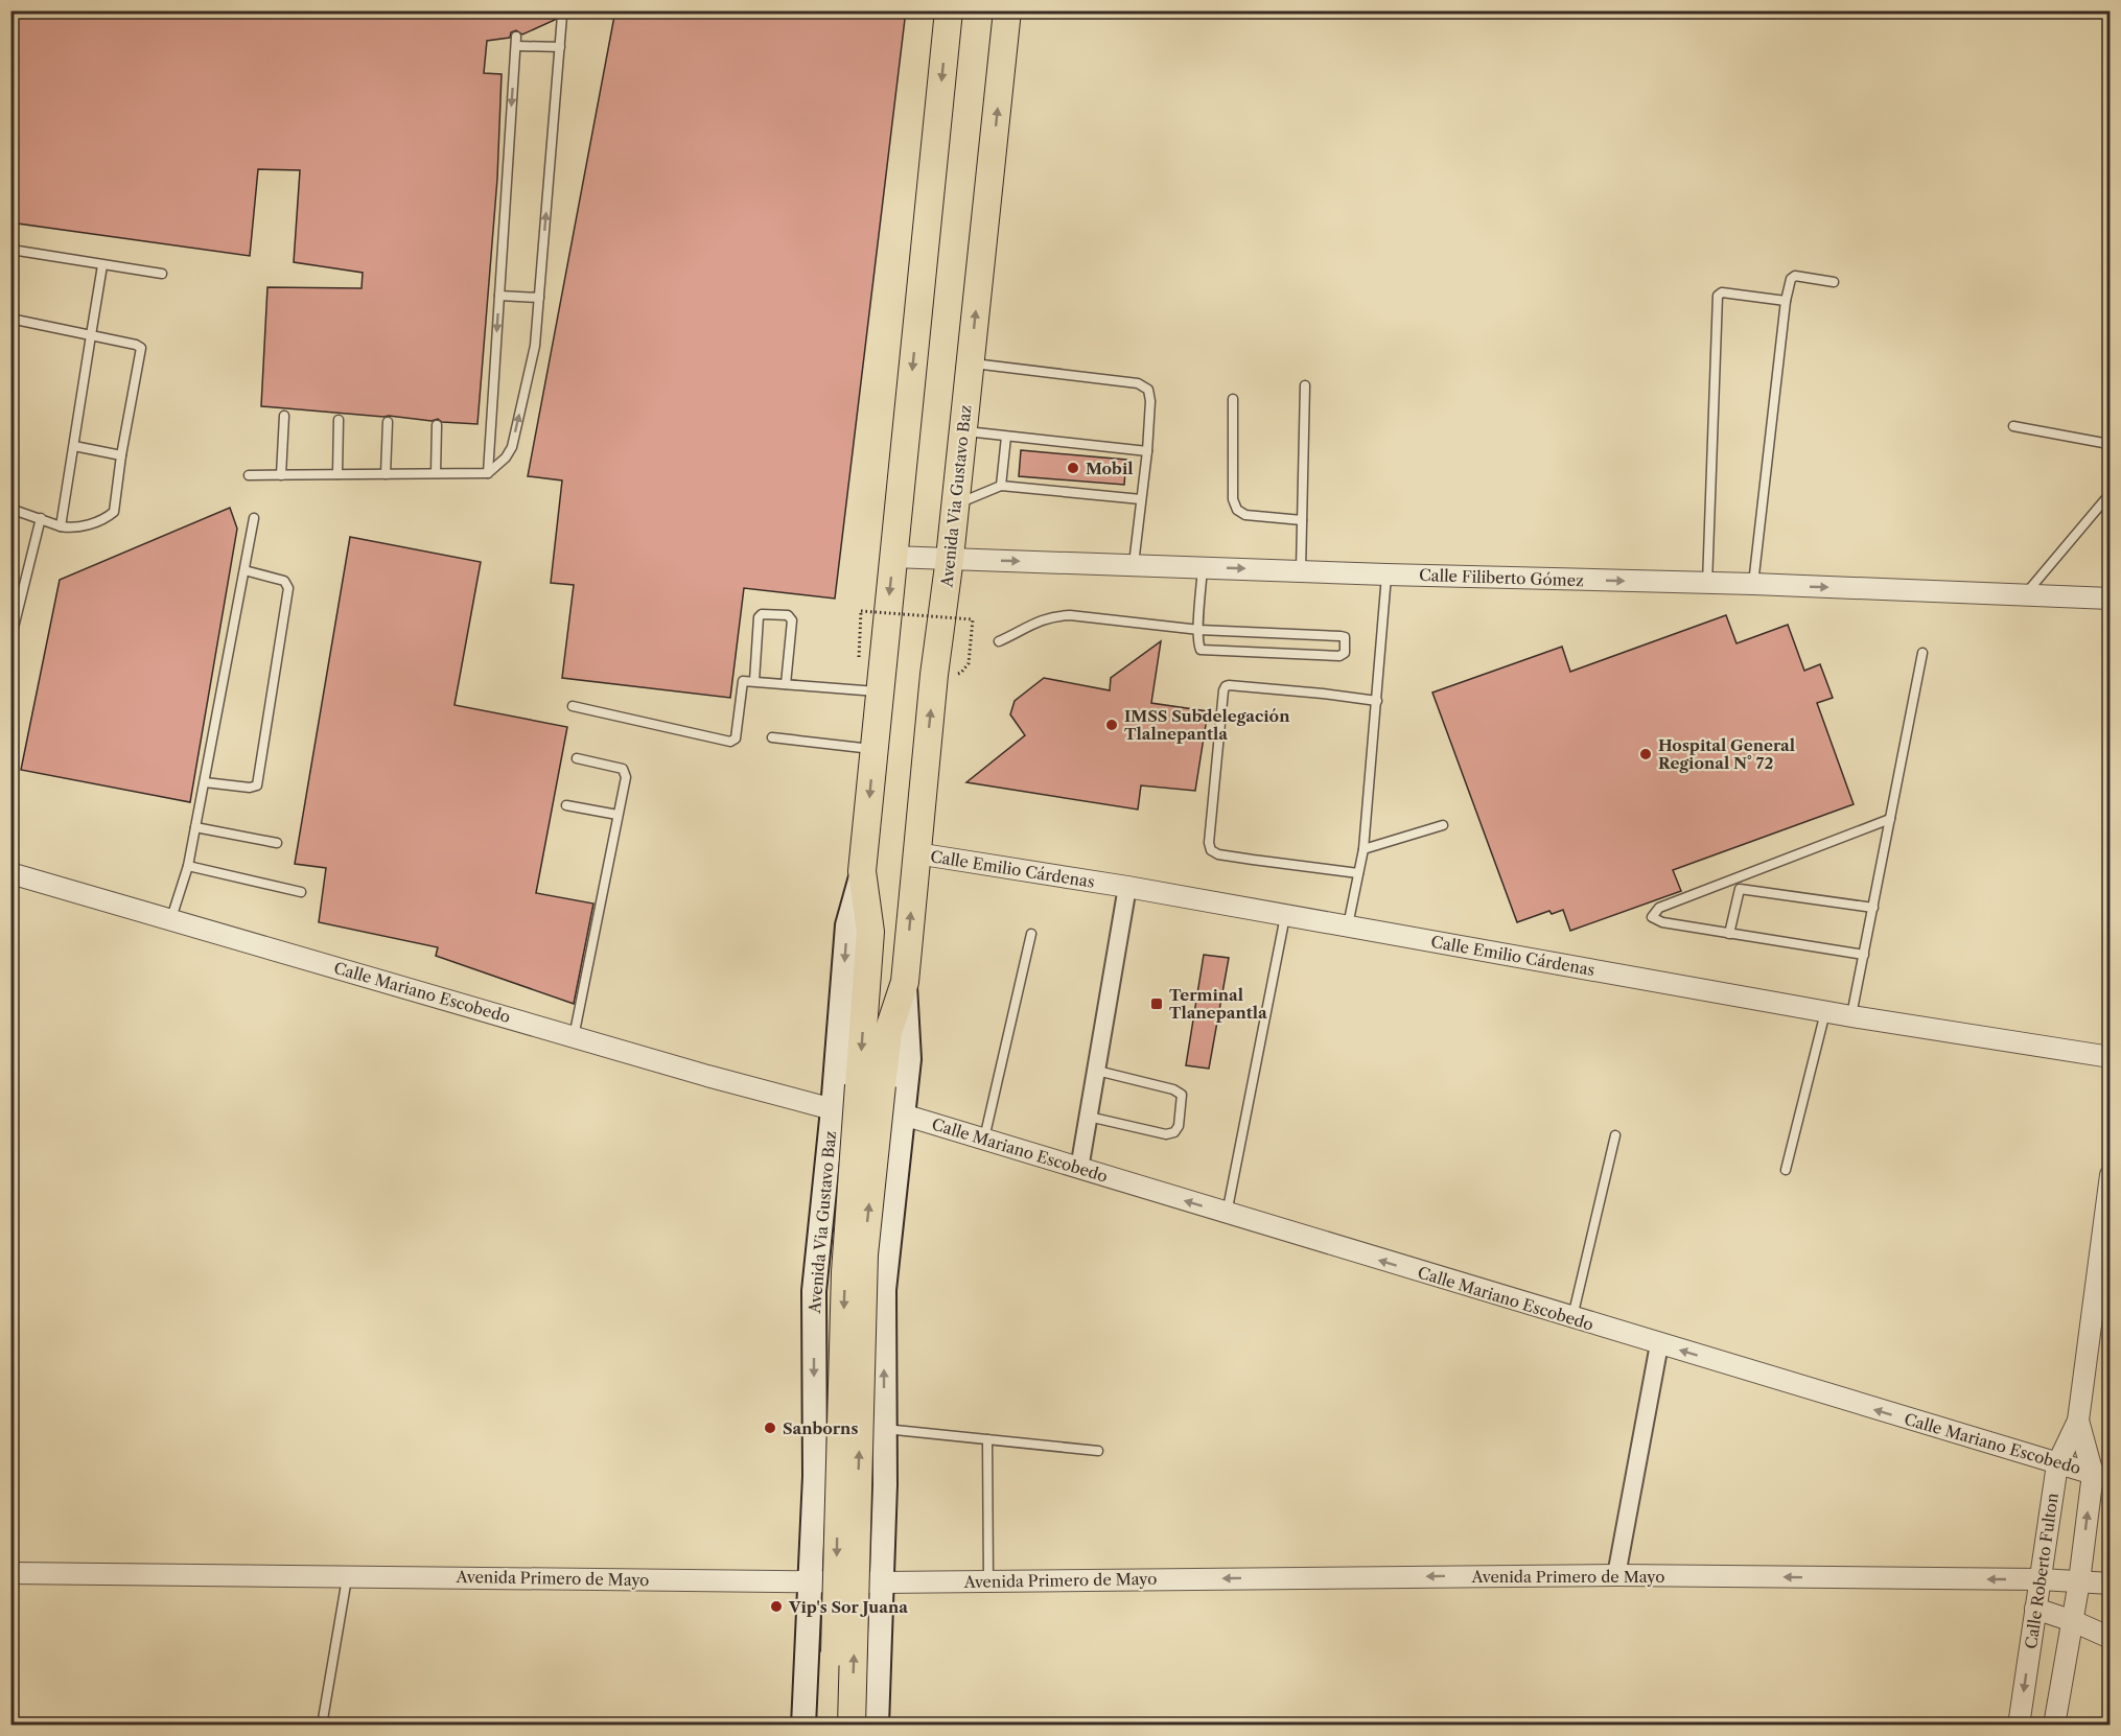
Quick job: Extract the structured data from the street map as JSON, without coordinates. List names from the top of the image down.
{
  "streets": {
    "main road": ["Avenida Via Gustavo Baz"],
    "street": [
      "Calle Filiberto Gómez",
      "Calle Emilio Cárdenas",
      "Calle Mariano Escobedo",
      "Calle Roberto Fulton",
      "Avenida Primero de Mayo"
    ]
  },
  "crossings": [
    ["Avenida Via Gustavo Baz", "Calle Filiberto Gómez"],
    ["Avenida Via Gustavo Baz", "Calle Emilio Cárdenas"],
    ["Avenida Via Gustavo Baz", "Calle Mariano Escobedo"],
    ["Avenida Via Gustavo Baz", "Avenida Primero de Mayo"],
    ["Calle Mariano Escobedo", "Calle Roberto Fulton"],
    ["Calle Roberto Fulton", "Avenida Primero de Mayo"]
  ],
  "one_way": ["Calle Filiberto Gómez", "Calle Mariano Escobedo", "Avenida Primero de Mayo"],
  "places": {
    "other": [
      "Mobil",
      "IMSS Subdelegación Tlalnepantla",
      "Hospital General Regional N° 72",
      "Sanborns",
      "Vip's Sor Juana"
    ],
    "transit": ["Terminal Tlanepantla"]
  }
}
